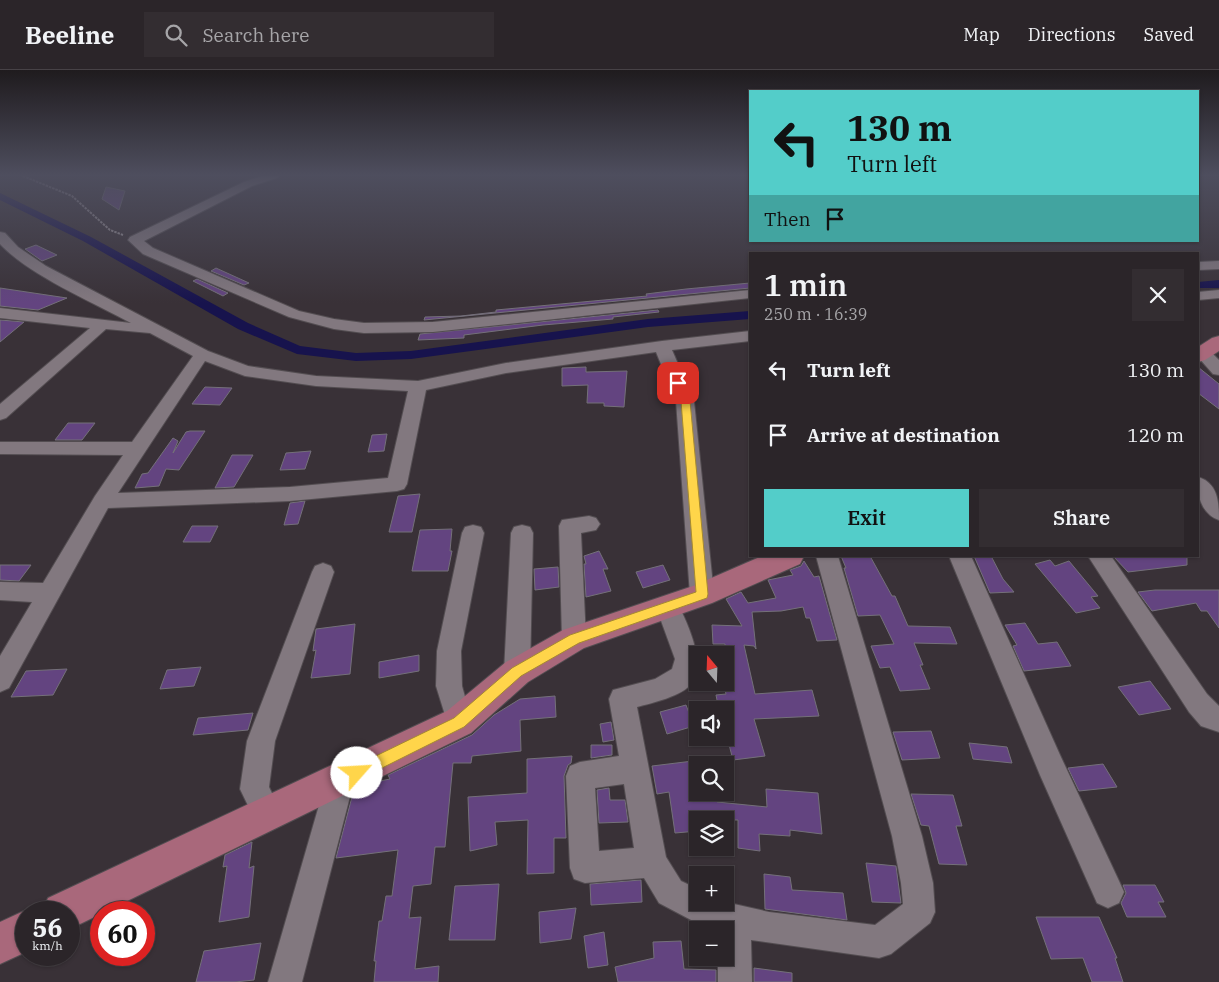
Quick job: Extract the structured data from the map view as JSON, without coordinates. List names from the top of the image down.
{
  "north": "top",
  "page": {
    "header": "Beeline",
    "search": "Search here",
    "nav": ["Map", "Directions", "Saved"],
    "turn": ["130 m", "Turn left"],
    "then": "Then",
    "heading": ["1 min", "250 m · 16:39"],
    "list": [
      {
        "name": "Turn left",
        "value": "130 m"
      },
      {
        "name": "Arrive at destination",
        "value": "120 m"
      }
    ],
    "buttons": ["Exit", "Share"],
    "map_buttons": ["+", "−"],
    "speed": "56 km/h",
    "limit": "60"
  }
}
